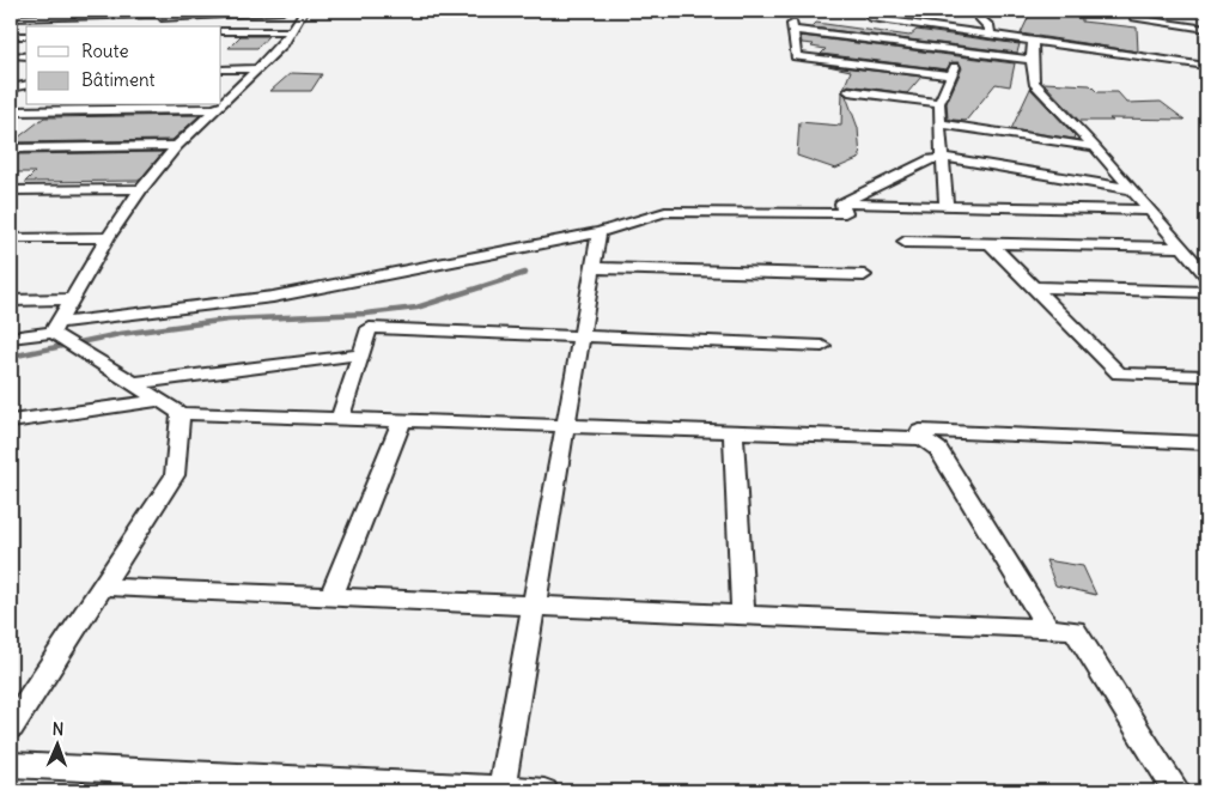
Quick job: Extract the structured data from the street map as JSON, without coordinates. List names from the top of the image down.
{
  "legend": ["Route", "Bâtiment"],
  "north": "top"
}
